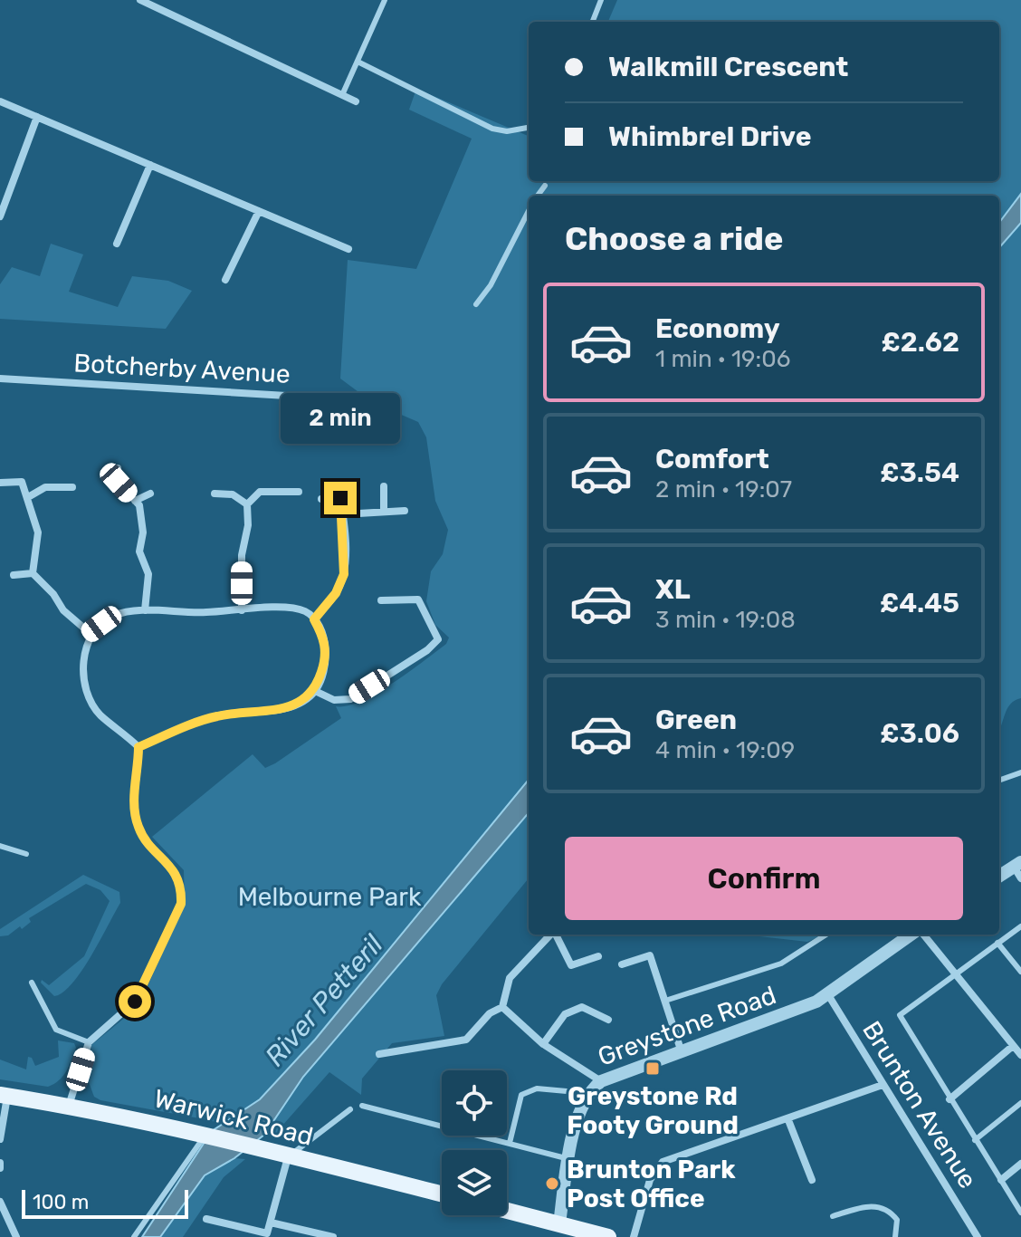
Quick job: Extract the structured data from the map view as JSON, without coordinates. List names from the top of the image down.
{
  "streets": {
    "main road": ["Warwick Road"],
    "street": ["Botcherby Avenue", "Greystone Road", "Brunton Avenue"]
  },
  "crossings": [
    ["Greystone Road", "Brunton Avenue"]
  ],
  "water": ["River Petteril"],
  "parks": ["Melbourne Park"],
  "places": {
    "transit": ["Greystone Rd Footy Ground"],
    "other": ["Brunton Park Post Office"]
  },
  "scale_bar": "100 m",
  "page": {
    "banner": ["Walkmill Crescent", "Whimbrel Drive"],
    "heading": "Choose a ride",
    "list": [
      {
        "name": "Economy",
        "note": "1 min · 19:06",
        "value": "£2.62"
      },
      {
        "name": "Comfort",
        "note": "2 min · 19:07",
        "value": "£3.54"
      },
      {
        "name": "XL",
        "note": "3 min · 19:08",
        "value": "£4.45"
      },
      {
        "name": "Green",
        "note": "4 min · 19:09",
        "value": "£3.06"
      }
    ],
    "bubble": "2 min",
    "buttons": "Confirm",
    "scale": "100 m"
  }
}
